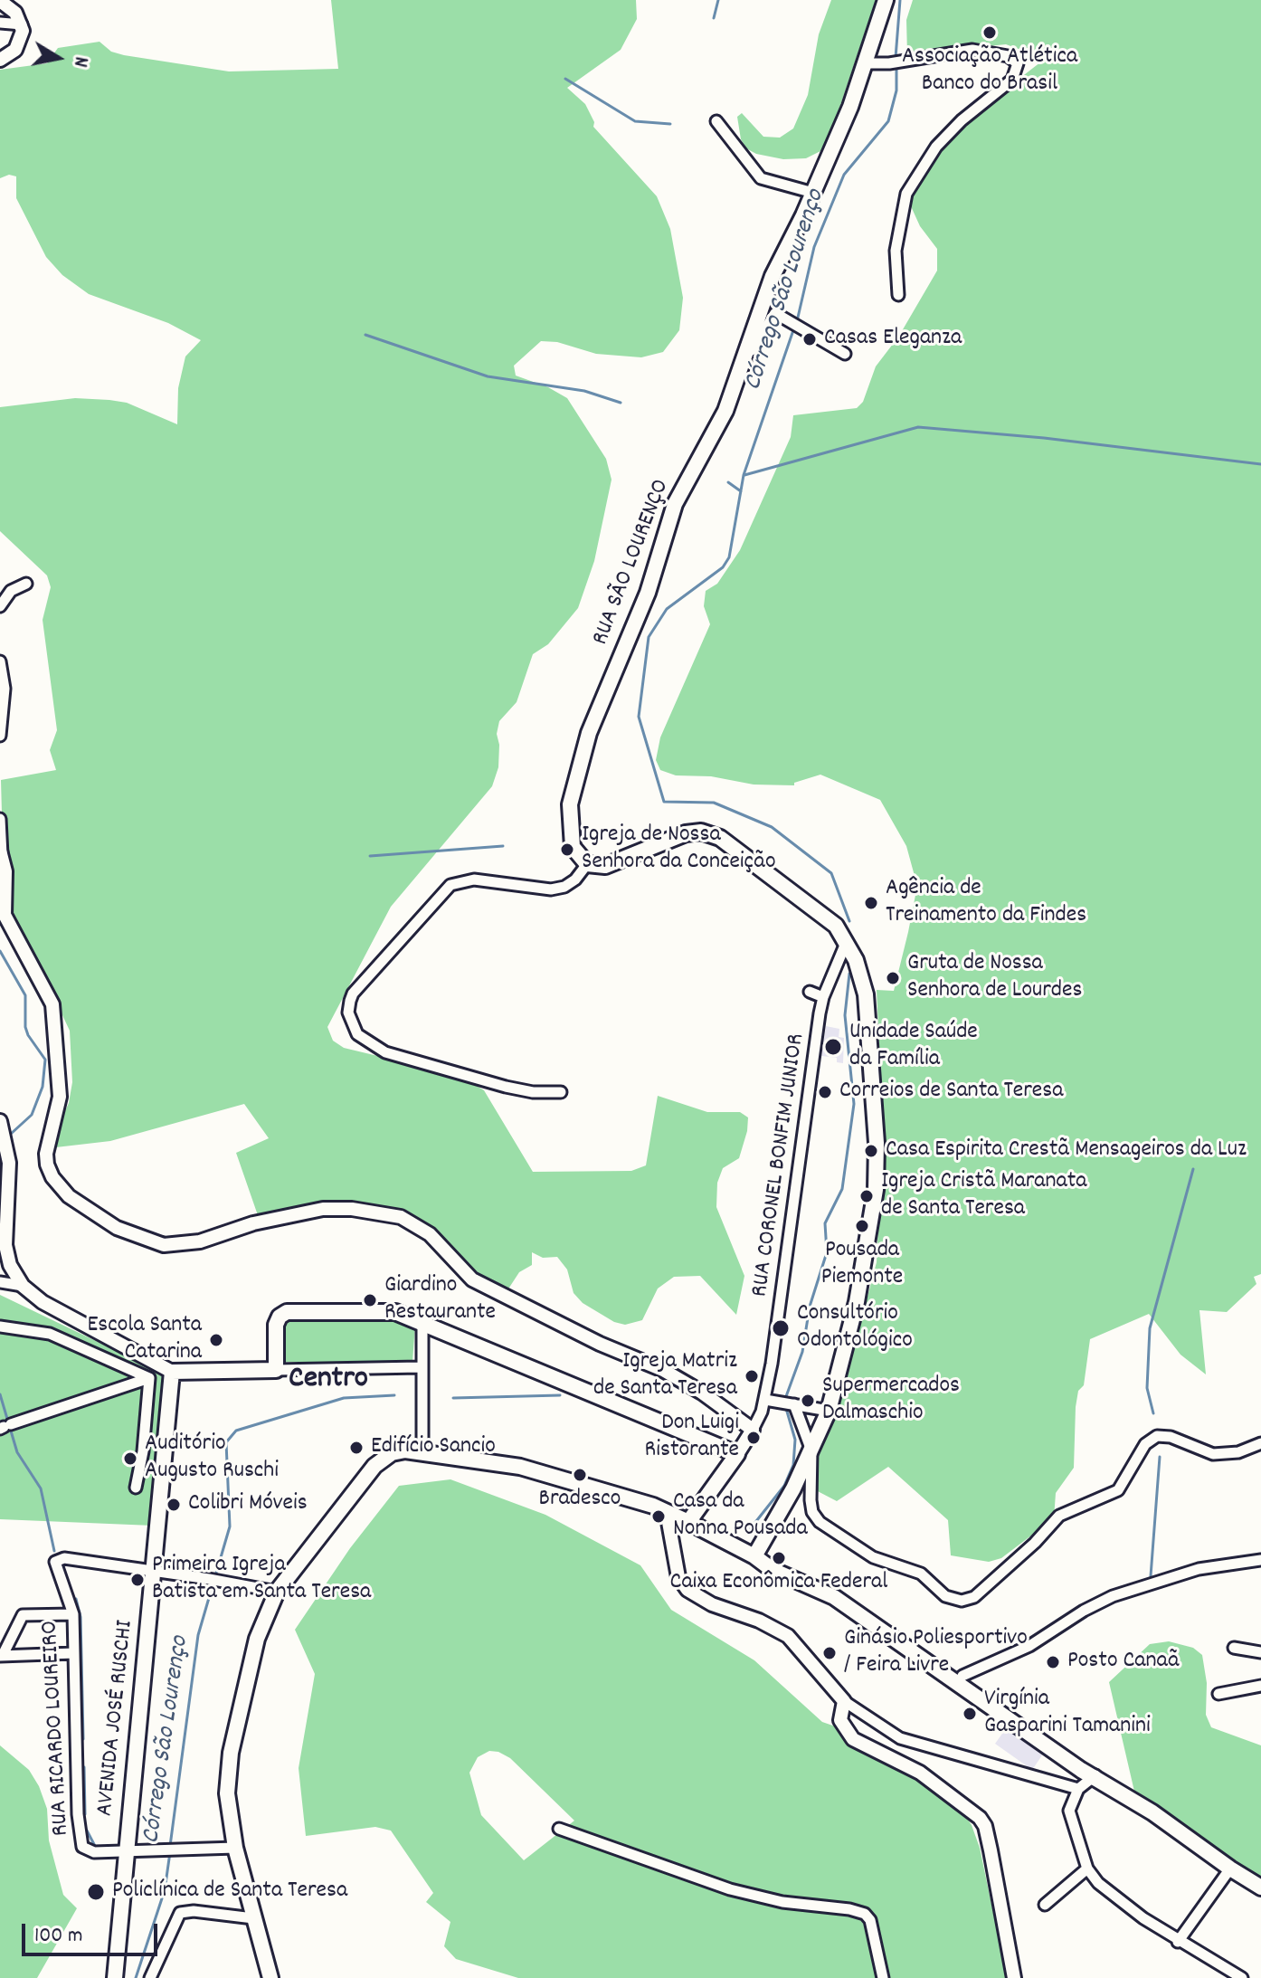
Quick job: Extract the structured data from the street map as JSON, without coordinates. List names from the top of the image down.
{
  "streets": {
    "main road": ["RUA SÃO LOURENÇO", "AVENIDA JOSÉ RUSCHI"],
    "street": ["RUA CORONEL BONFIM JUNIOR", "RUA RICARDO LOUREIRO"]
  },
  "crossings": [
    ["AVENIDA JOSÉ RUSCHI", "RUA RICARDO LOUREIRO"]
  ],
  "districts": ["Centro"],
  "water": ["Córrego São Lourenço"],
  "places": [
    "Associação Atlética Banco do Brasil",
    "Casas Eleganza",
    "Igreja de Nossa Senhora da Conceição",
    "Agência de Treinamento da Findes",
    "Gruta de Nossa Senhora de Lourdes",
    "Unidade Saúde da Família",
    "Correios de Santa Teresa",
    "Casa Espirita Crestã Mensageiros da Luz",
    "Igreja Cristã Maranata de Santa Teresa",
    "Pousada Piemonte",
    "Giardino Restaurante",
    "Consultório Odontológico",
    "Escola Santa Catarina",
    "Igreja Matriz de Santa Teresa",
    "Supermercados Dalmaschio",
    "Don Luigi Ristorante",
    "Edifício Sancio",
    "Auditório Augusto Ruschi",
    "Bradesco",
    "Colibri Móveis",
    "Casa da Nonna Pousada",
    "Caixa Econômica Federal",
    "Primeira Igreja Batista em Santa Teresa",
    "Ginásio Poliesportivo / Feira Livre",
    "Posto Canaã",
    "Virgínia Gasparini Tamanini",
    "Policlínica de Santa Teresa"
  ],
  "scale_bar": "100 m",
  "north": "right"
}
